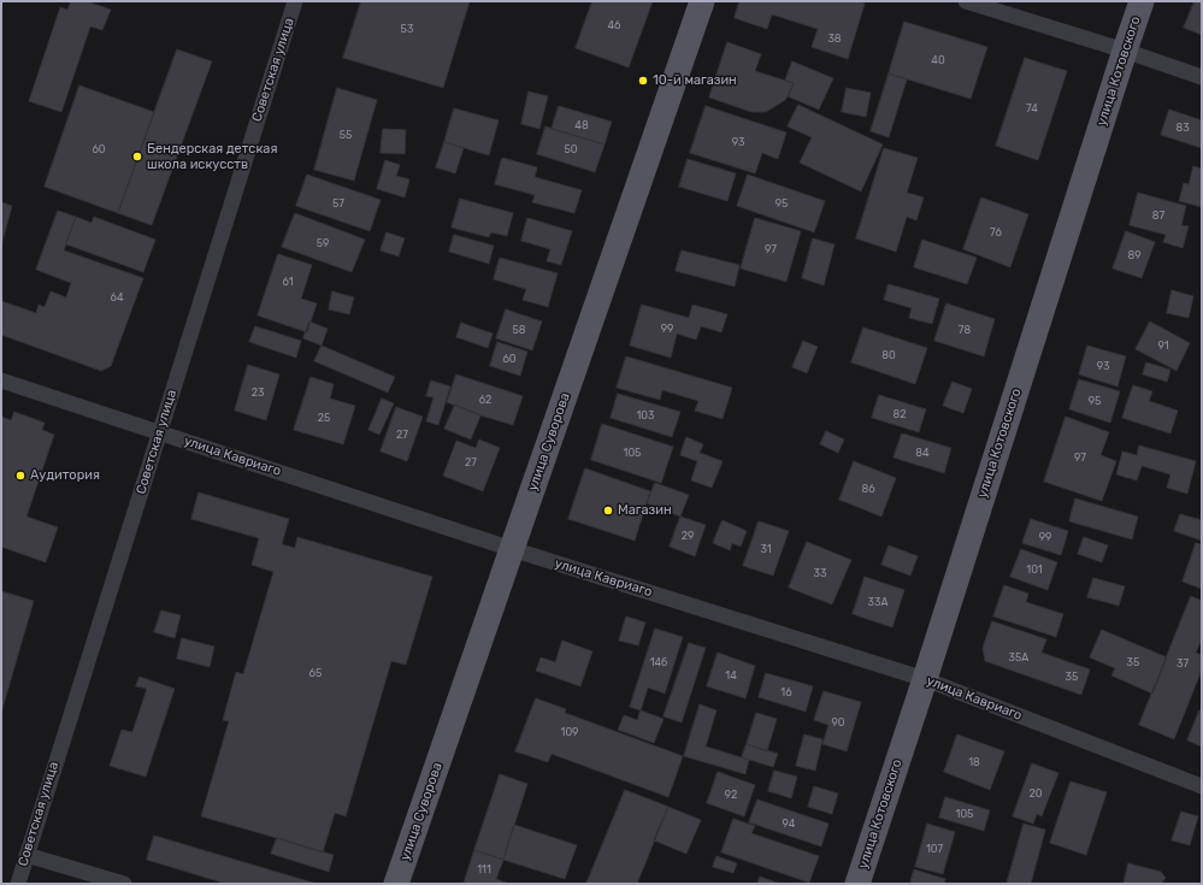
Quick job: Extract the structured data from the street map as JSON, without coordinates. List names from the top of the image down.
{
  "streets": {
    "main road": ["улица Котовского", "улица Суворова"],
    "street": ["Советская улица", "улица Кавриаго"]
  },
  "crossings": [
    ["Советская улица", "улица Кавриаго"],
    ["улица Котовского", "улица Кавриаго"],
    ["улица Суворова", "улица Кавриаго"]
  ],
  "places": [
    "10-й магазин",
    "Бендерская детская школа искусств",
    "Аудитория",
    "Магазин"
  ],
  "house_numbers": [
    "46",
    "53",
    "38",
    "40",
    "74",
    "48",
    "83",
    "55",
    "93",
    "60",
    "50",
    "57",
    "95",
    "87",
    "76",
    "59",
    "97",
    "89",
    "61",
    "64",
    "99",
    "58",
    "78",
    "91",
    "80",
    "60",
    "93",
    "23",
    "62",
    "95",
    "82",
    "103",
    "25",
    "27",
    "105",
    "84",
    "97",
    "27",
    "86",
    "29",
    "99",
    "31",
    "101",
    "33",
    "33A",
    "35A",
    "14б",
    "35",
    "37",
    "65",
    "14",
    "35",
    "16",
    "90",
    "109",
    "18",
    "20",
    "92",
    "105",
    "94",
    "107",
    "111"
  ]
}
